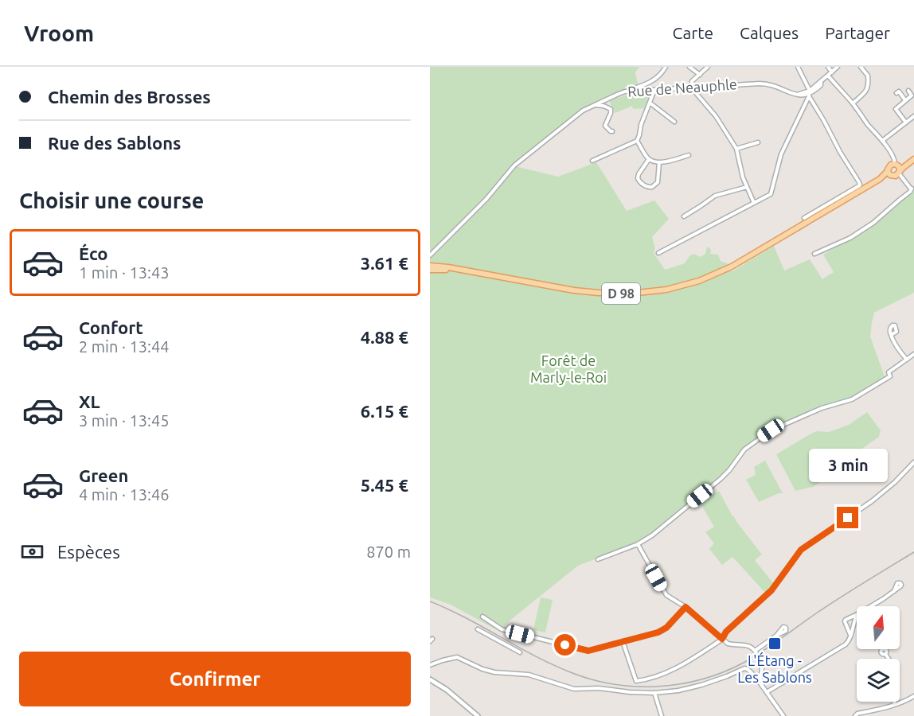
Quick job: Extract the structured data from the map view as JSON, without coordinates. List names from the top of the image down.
{
  "streets": {
    "main road": ["D 98"],
    "street": ["Rue de Neauphle"]
  },
  "parks": ["Forêt de Marly-le-Roi"],
  "places": {
    "transit": ["L'Étang - Les Sablons"]
  },
  "north": "top",
  "page": {
    "header": "Vroom",
    "nav": ["Carte", "Calques", "Partager"],
    "banner": ["Chemin des Brosses", "Rue des Sablons"],
    "heading": "Choisir une course",
    "list": [
      {
        "name": "Éco",
        "note": "1 min · 13:43",
        "value": "3.61 €"
      },
      {
        "name": "Confort",
        "note": "2 min · 13:44",
        "value": "4.88 €"
      },
      {
        "name": "XL",
        "note": "3 min · 13:45",
        "value": "6.15 €"
      },
      {
        "name": "Green",
        "note": "4 min · 13:46",
        "value": "5.45 €"
      }
    ],
    "bubble": "3 min",
    "pay": ["Espèces", "870 m"],
    "buttons": "Confirmer"
  }
}
